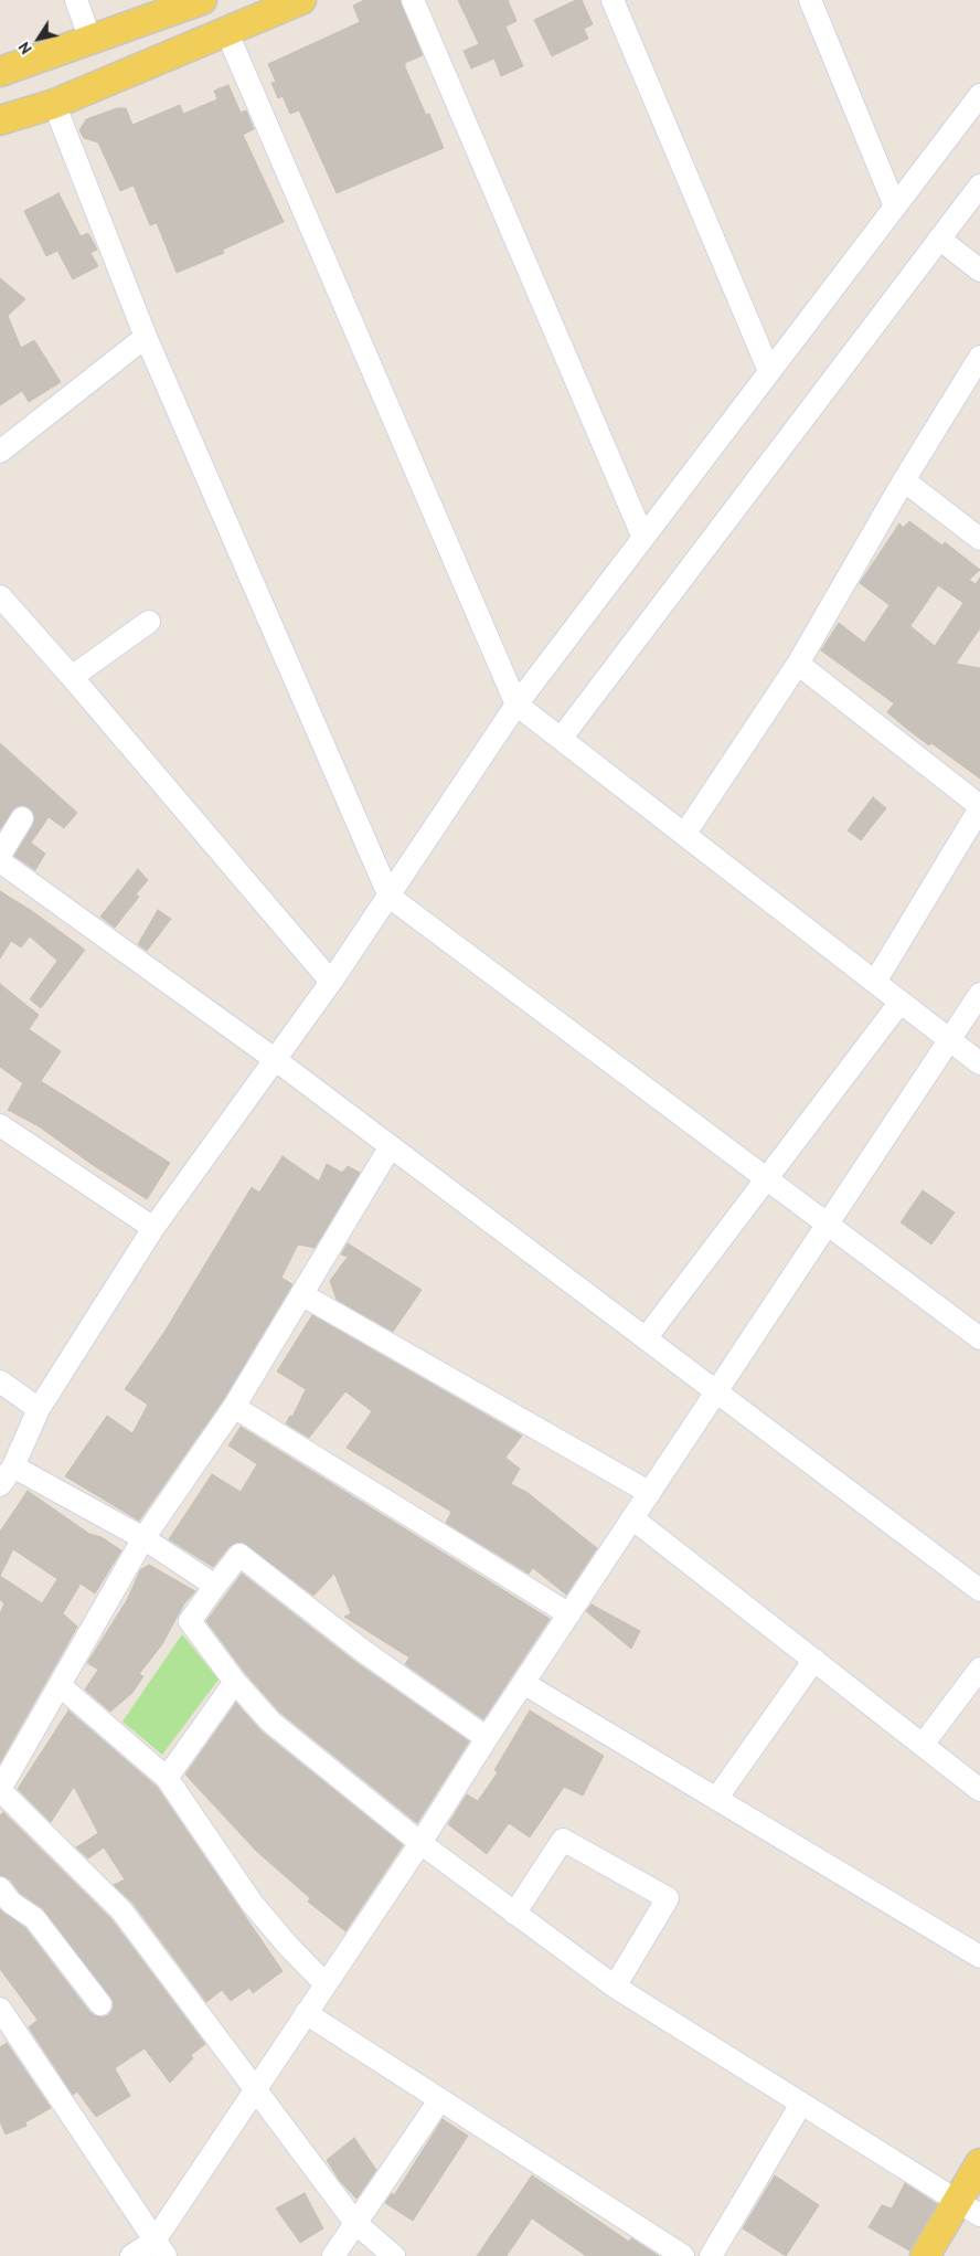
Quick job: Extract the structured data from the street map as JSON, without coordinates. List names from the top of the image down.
{
  "north": "bottom left"
}
